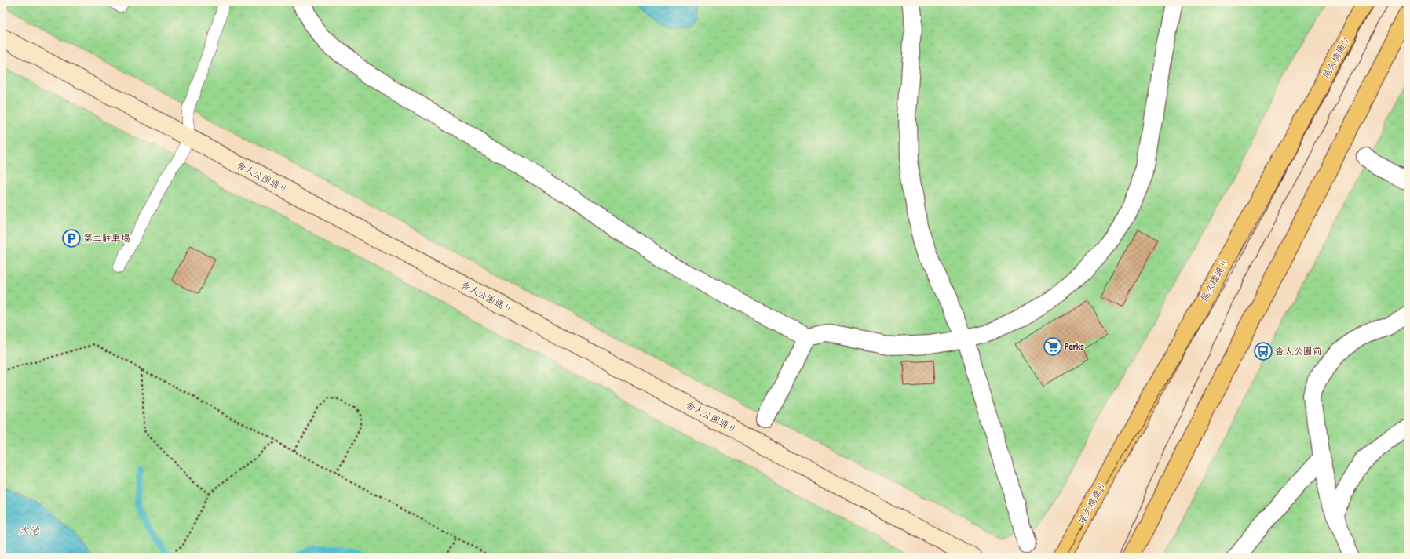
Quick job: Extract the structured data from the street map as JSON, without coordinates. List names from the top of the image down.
{
  "streets": {
    "main road": ["尾久橋通り"],
    "street": ["舎人公園通り"]
  },
  "water": ["大池"],
  "places": {
    "parking": ["第二駐車場"],
    "supermarket": ["Parks"],
    "bus stop": ["舎人公園前"]
  }
}
